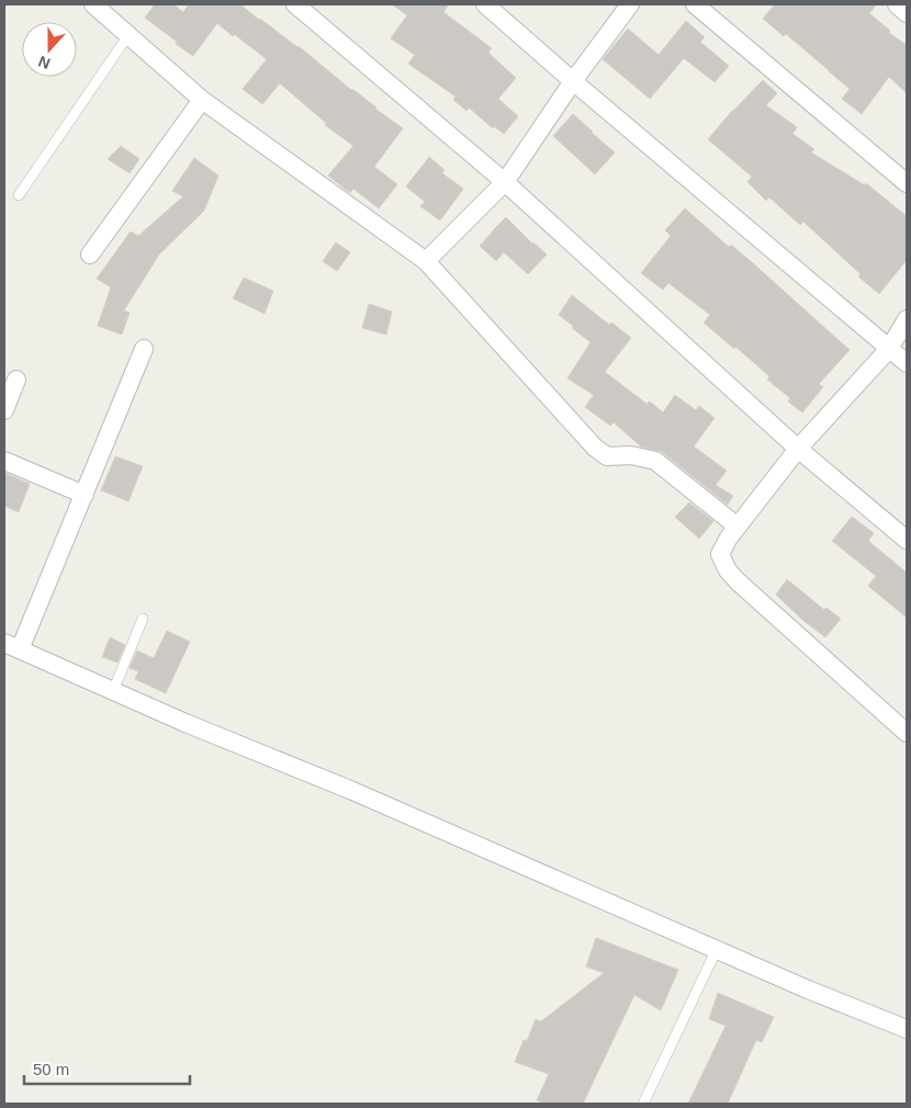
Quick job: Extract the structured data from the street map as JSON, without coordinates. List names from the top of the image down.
{
  "scale_bar": "50 m",
  "north": "bottom"
}
